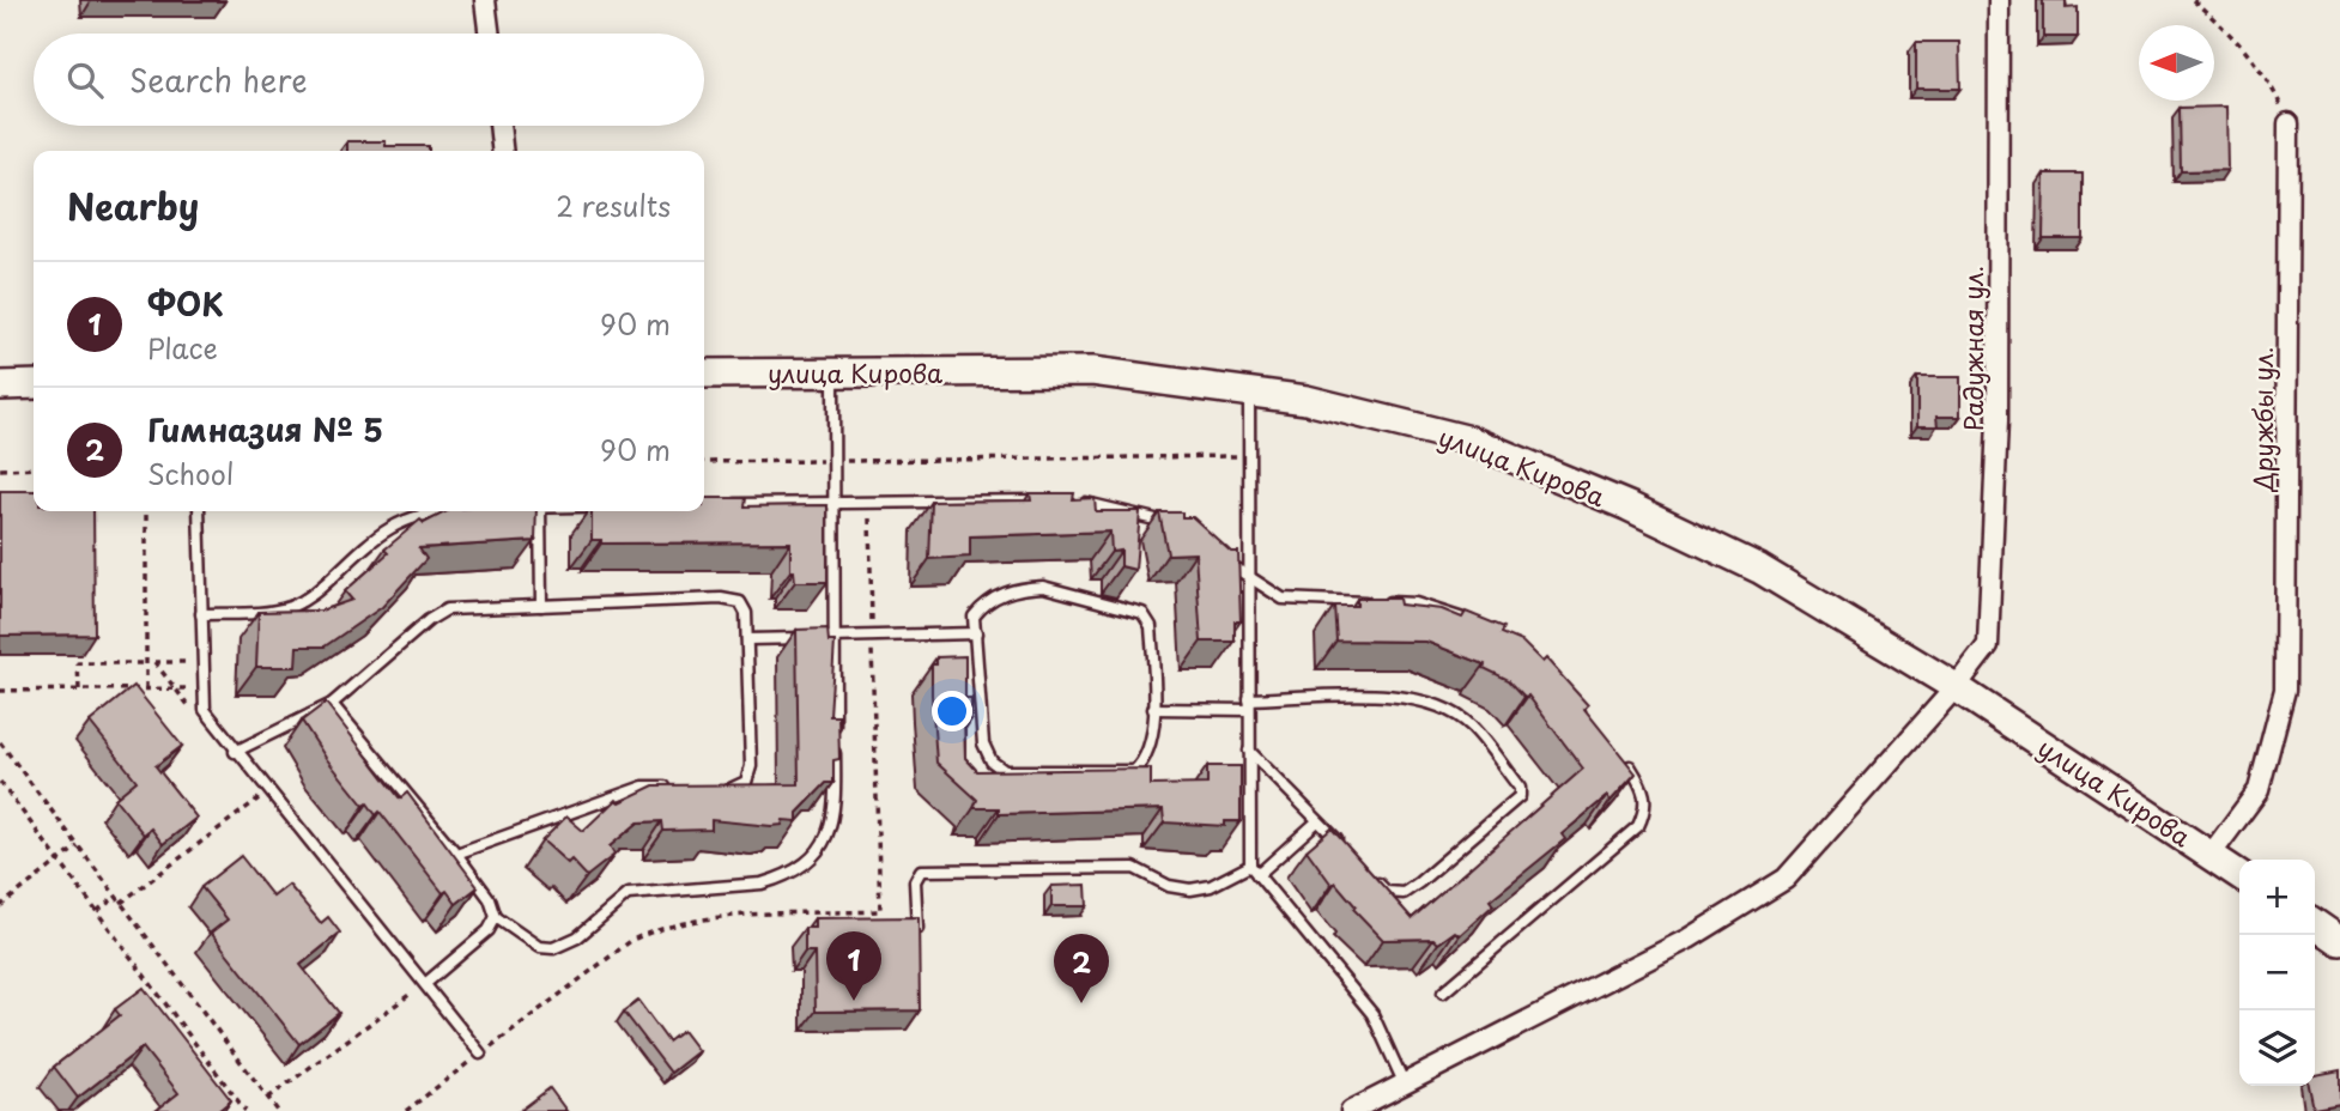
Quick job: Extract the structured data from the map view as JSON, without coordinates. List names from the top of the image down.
{
  "streets": {
    "main road": ["улица Кирова"],
    "street": ["Радужная ул.", "Дружбы ул."]
  },
  "crossings": [
    ["Радужная ул.", "улица Кирова"],
    ["улица Кирова", "Дружбы ул."]
  ],
  "north": "left",
  "page": {
    "search": "Search here",
    "heading": ["Nearby", "2 results"],
    "list": [
      {
        "mark": "1",
        "name": "ФОК",
        "note": "Place",
        "value": "90 m"
      },
      {
        "mark": "2",
        "name": "Гимназия № 5",
        "note": "School",
        "value": "90 m"
      }
    ],
    "map_buttons": ["+", "−"],
    "pins": ["1", "2"]
  }
}
